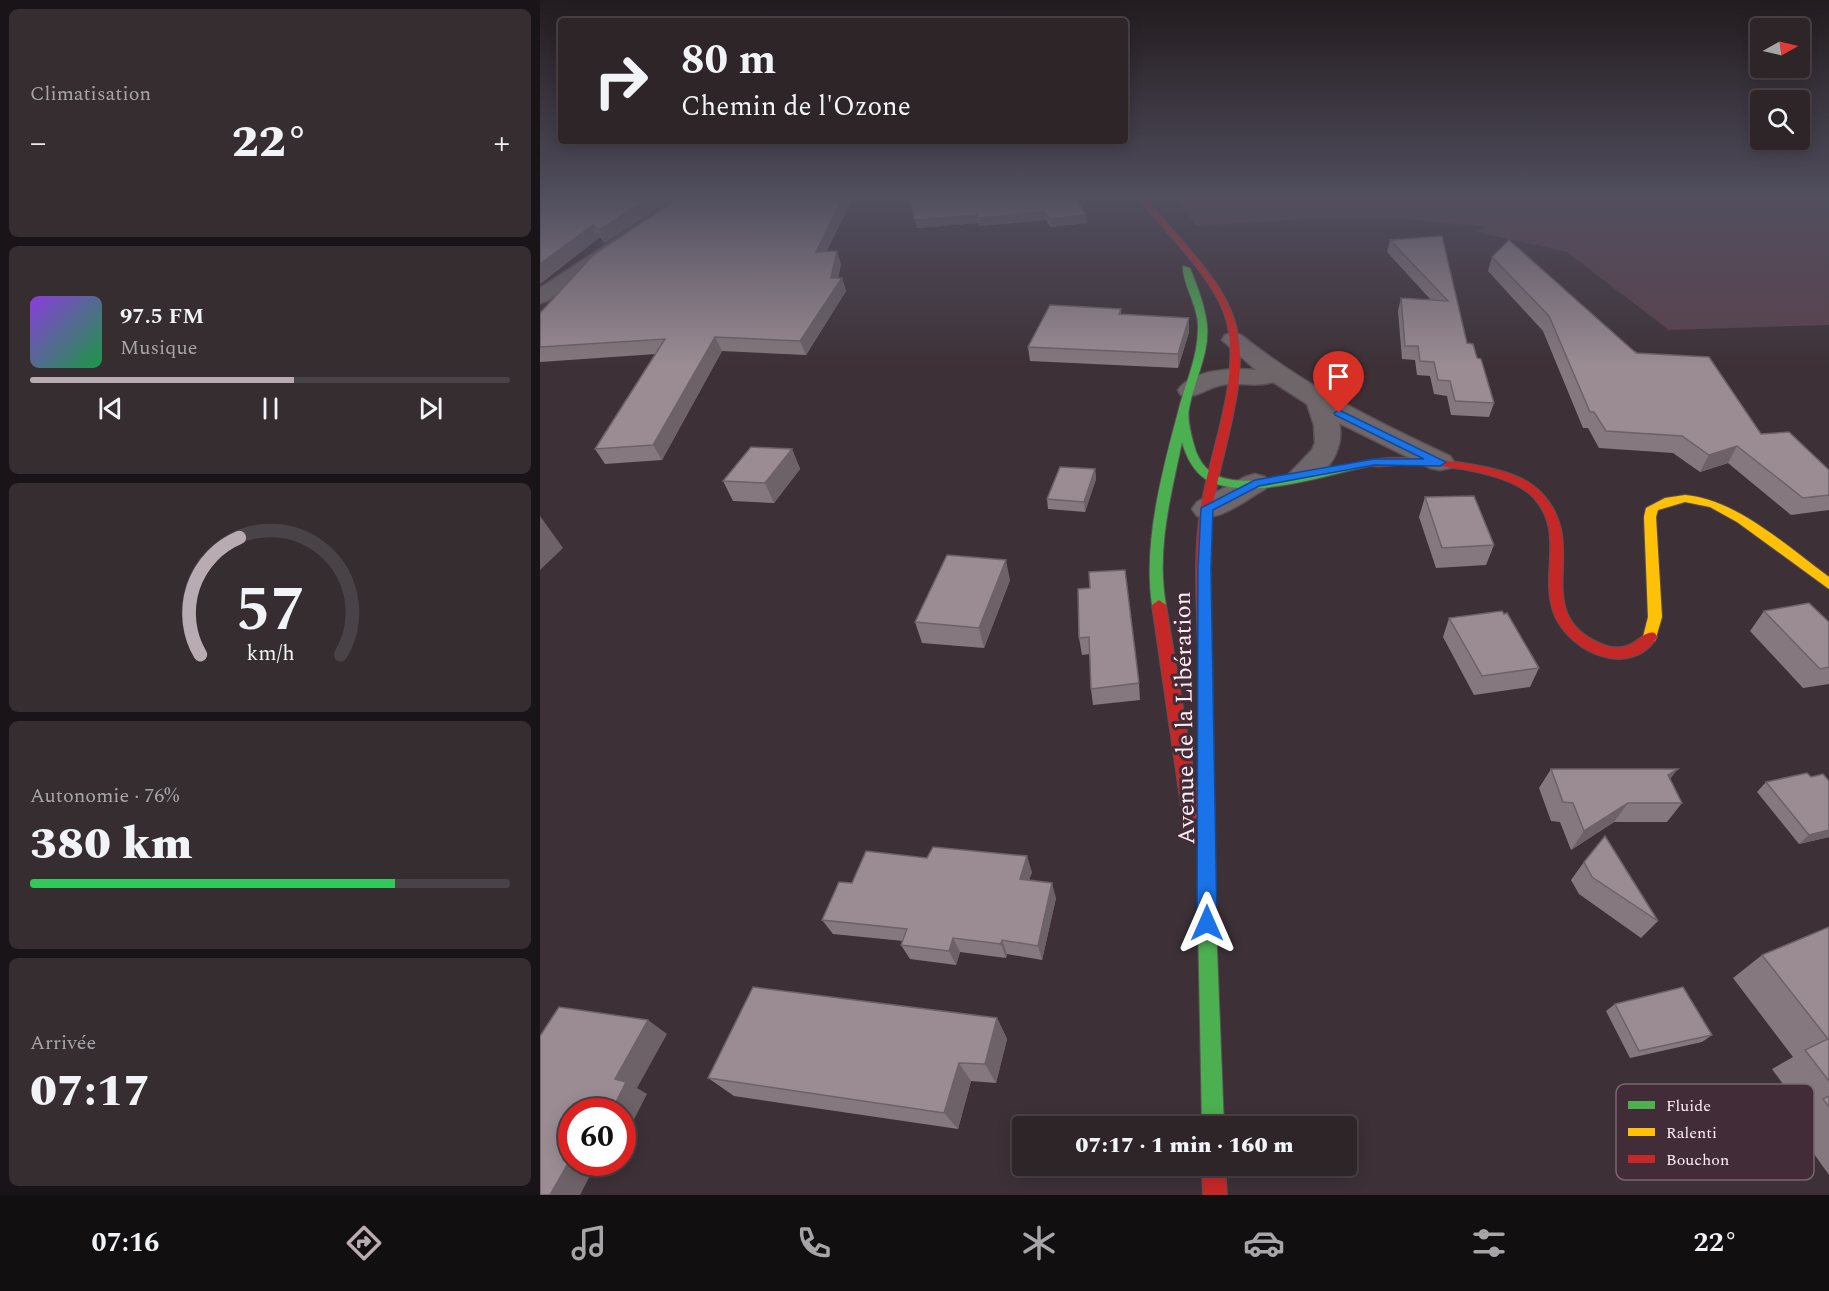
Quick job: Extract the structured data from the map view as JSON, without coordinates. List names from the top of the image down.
{
  "streets": {
    "main road": ["Avenue de la Libération"]
  },
  "legend": ["Fluide", "Ralenti", "Bouchon"],
  "north": "right",
  "page": {
    "tile": [
      "Climatisation",
      ["Autonomie · 76%", "380 km"],
      ["Arrivée", "07:17"]
    ],
    "turn": ["80 m", "Chemin de l'Ozone"],
    "heat": ["−", "22°", "+"],
    "song": ["97.5 FM", "Musique"],
    "limit": "60",
    "trip": "07:17 · 1 min · 160 m",
    "tabs": ["07:16", "22°"],
    "gauge": ["57", "km/h"]
  }
}
